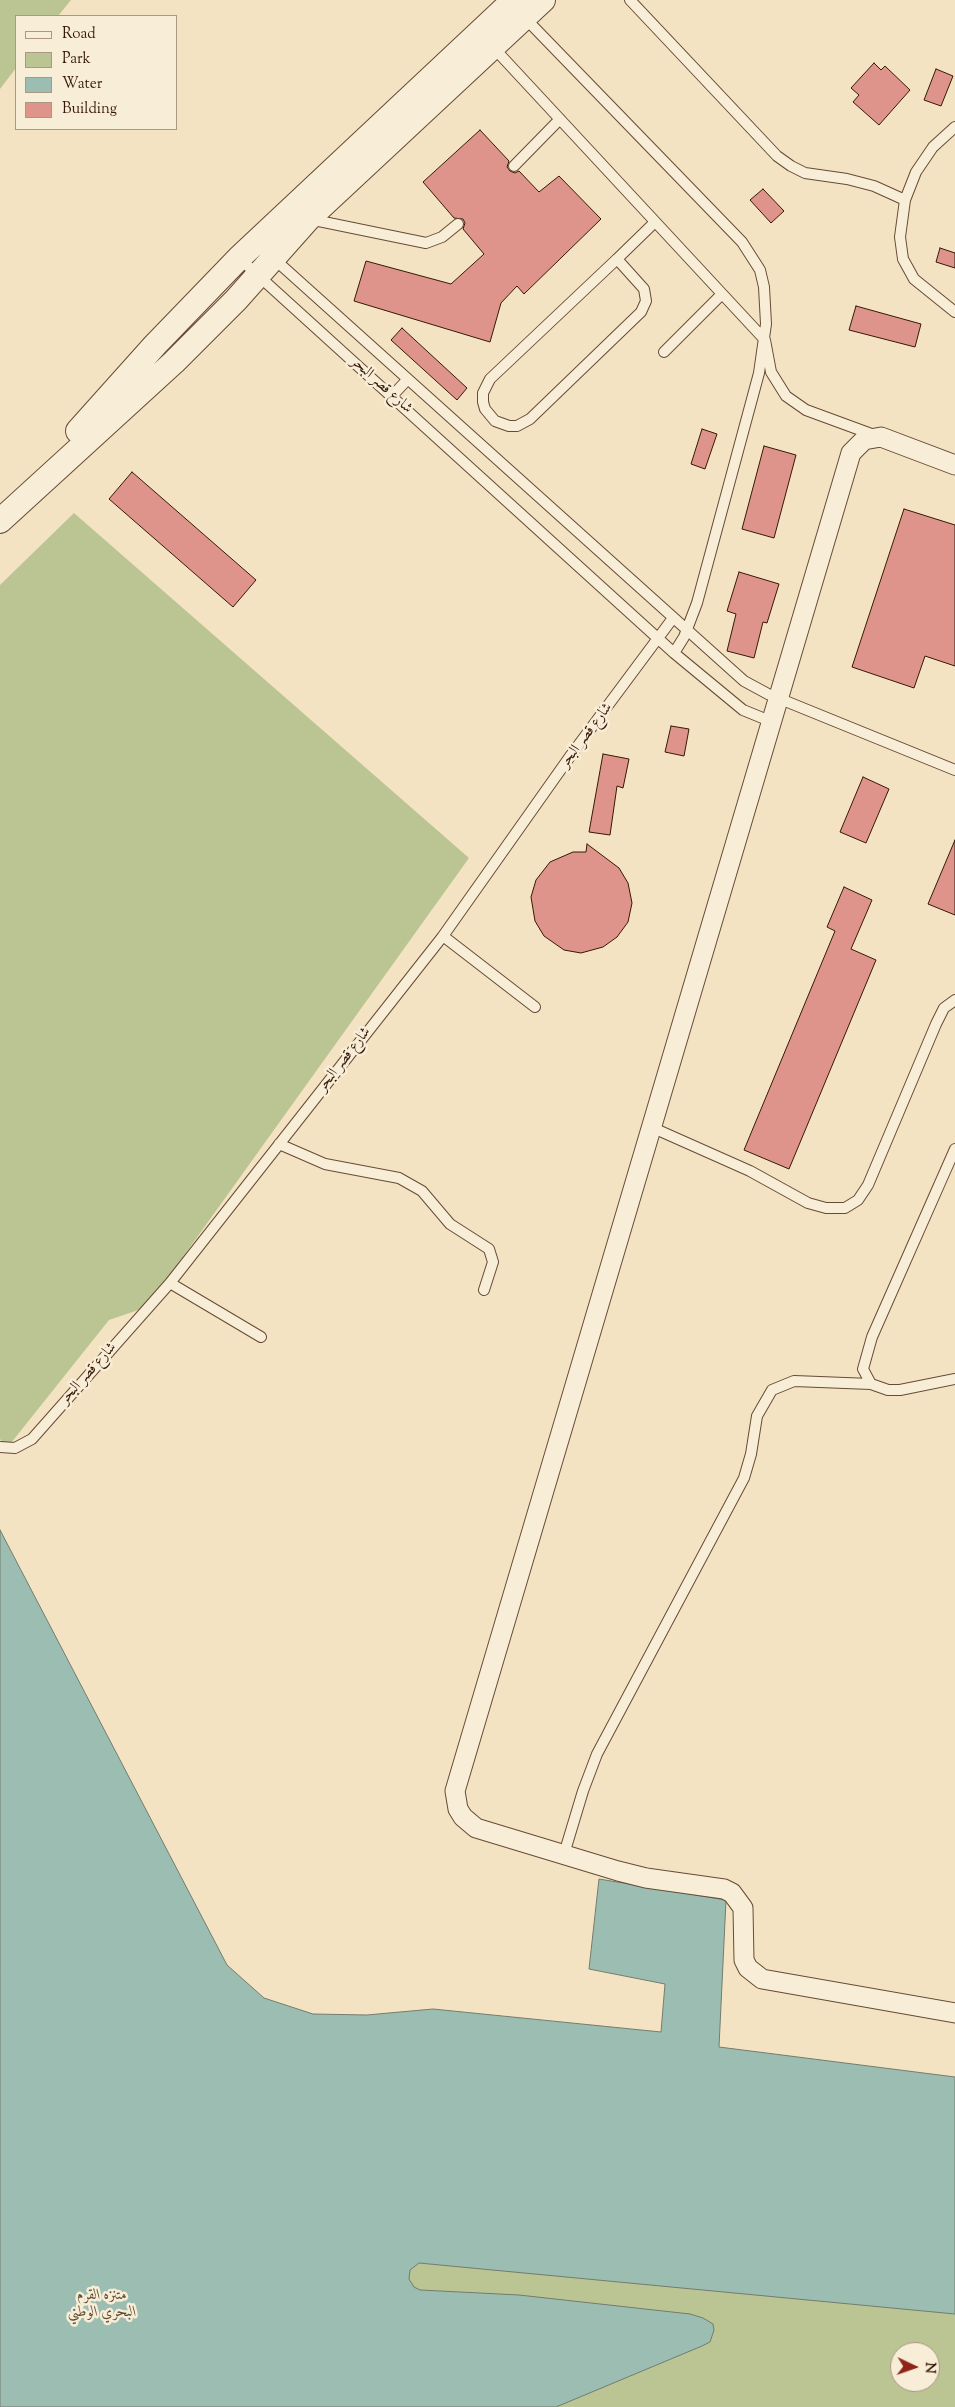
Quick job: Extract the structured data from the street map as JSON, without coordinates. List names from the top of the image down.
{
  "streets": {
    "lane": ["شارع قصر البحر"]
  },
  "parks": ["متنزه القرم البحري الوطني"],
  "legend": [
    "Road",
    "Park",
    "Water",
    "Building"
  ],
  "north": "right"
}
